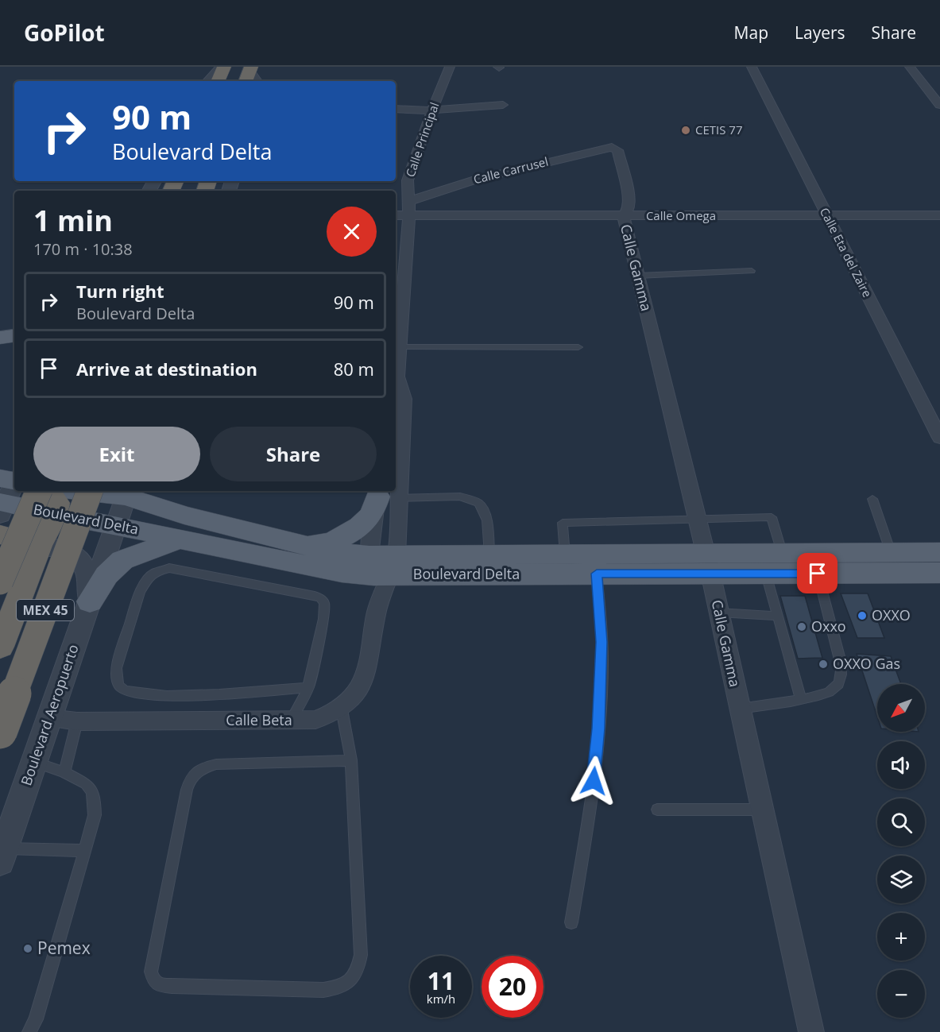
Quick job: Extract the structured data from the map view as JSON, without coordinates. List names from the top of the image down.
{
  "streets": {
    "highway": ["MEX 45"],
    "main road": ["Boulevard Delta"],
    "street": [
      "Calle Principal",
      "Calle Carrusel",
      "Calle Omega",
      "Calle Eta del Zaire",
      "Calle Gamma",
      "Boulevard Aeropuerto",
      "Calle Beta"
    ]
  },
  "crossings": [
    ["Calle Principal", "Calle Carrusel"],
    ["Calle Principal", "Calle Omega"],
    ["Calle Principal", "Calle Beta"],
    ["Calle Carrusel", "Calle Gamma"],
    ["Calle Omega", "Calle Eta del Zaire"],
    ["Calle Omega", "Calle Gamma"],
    ["Calle Omega", "Calle Beta"],
    ["Calle Gamma", "Boulevard Delta"],
    ["Boulevard Delta", "Boulevard Aeropuerto"],
    ["Boulevard Delta", "Calle Beta"],
    ["Boulevard Aeropuerto", "Calle Beta"]
  ],
  "places": [
    "CETIS 77",
    "OXXO",
    "Oxxo",
    "OXXO Gas",
    "Pemex"
  ],
  "north": "bottom left",
  "page": {
    "header": "GoPilot",
    "nav": ["Map", "Layers", "Share"],
    "turn": ["90 m", "Boulevard Delta"],
    "heading": ["1 min", "170 m · 10:38"],
    "list": [
      {
        "name": "Turn right",
        "note": "Boulevard Delta",
        "value": "90 m"
      },
      {
        "name": "Arrive at destination",
        "value": "80 m"
      }
    ],
    "buttons": ["Exit", "Share"],
    "map_buttons": ["+", "−"],
    "speed": "11 km/h",
    "limit": "20"
  }
}
